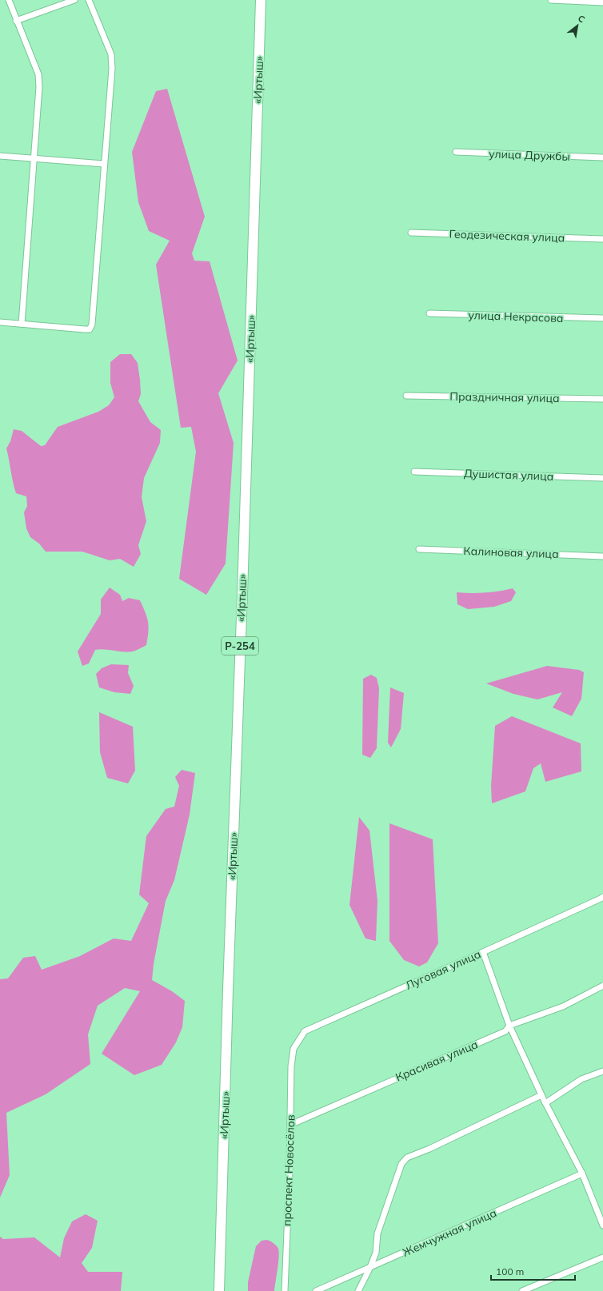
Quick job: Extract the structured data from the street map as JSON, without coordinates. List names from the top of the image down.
{
  "streets": {
    "highway": ["«Иртыш»", "Р-254"],
    "street": [
      "улица Дружбы",
      "Геодезическая улица",
      "улица Некрасова",
      "Праздничная улица",
      "Душистая улица",
      "Калиновая улица",
      "Луговая улица",
      "Красивая улица",
      "проспект Новосёлов",
      "Жемчужная улица"
    ]
  },
  "crossings": [
    ["Луговая улица", "проспект Новосёлов"],
    ["Красивая улица", "проспект Новосёлов"]
  ],
  "scale_bar": "100 m",
  "north": "top right"
}
